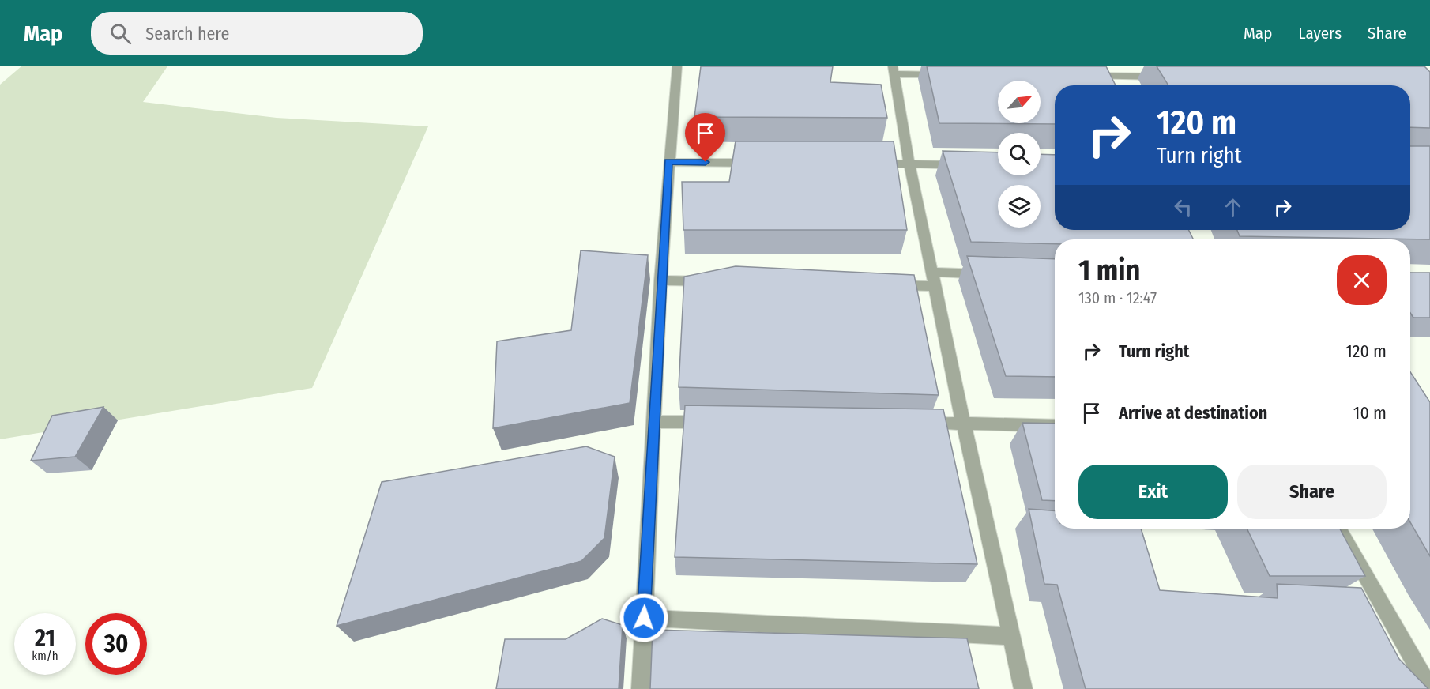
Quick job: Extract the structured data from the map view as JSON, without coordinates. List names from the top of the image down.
{
  "north": "top right",
  "page": {
    "header": "Map",
    "search": "Search here",
    "nav": ["Map", "Layers", "Share"],
    "turn": ["120 m", "Turn right"],
    "heading": ["1 min", "130 m · 12:47"],
    "list": [
      {
        "name": "Turn right",
        "value": "120 m"
      },
      {
        "name": "Arrive at destination",
        "value": "10 m"
      }
    ],
    "buttons": ["Exit", "Share"],
    "speed": "21 km/h",
    "limit": "30"
  }
}
